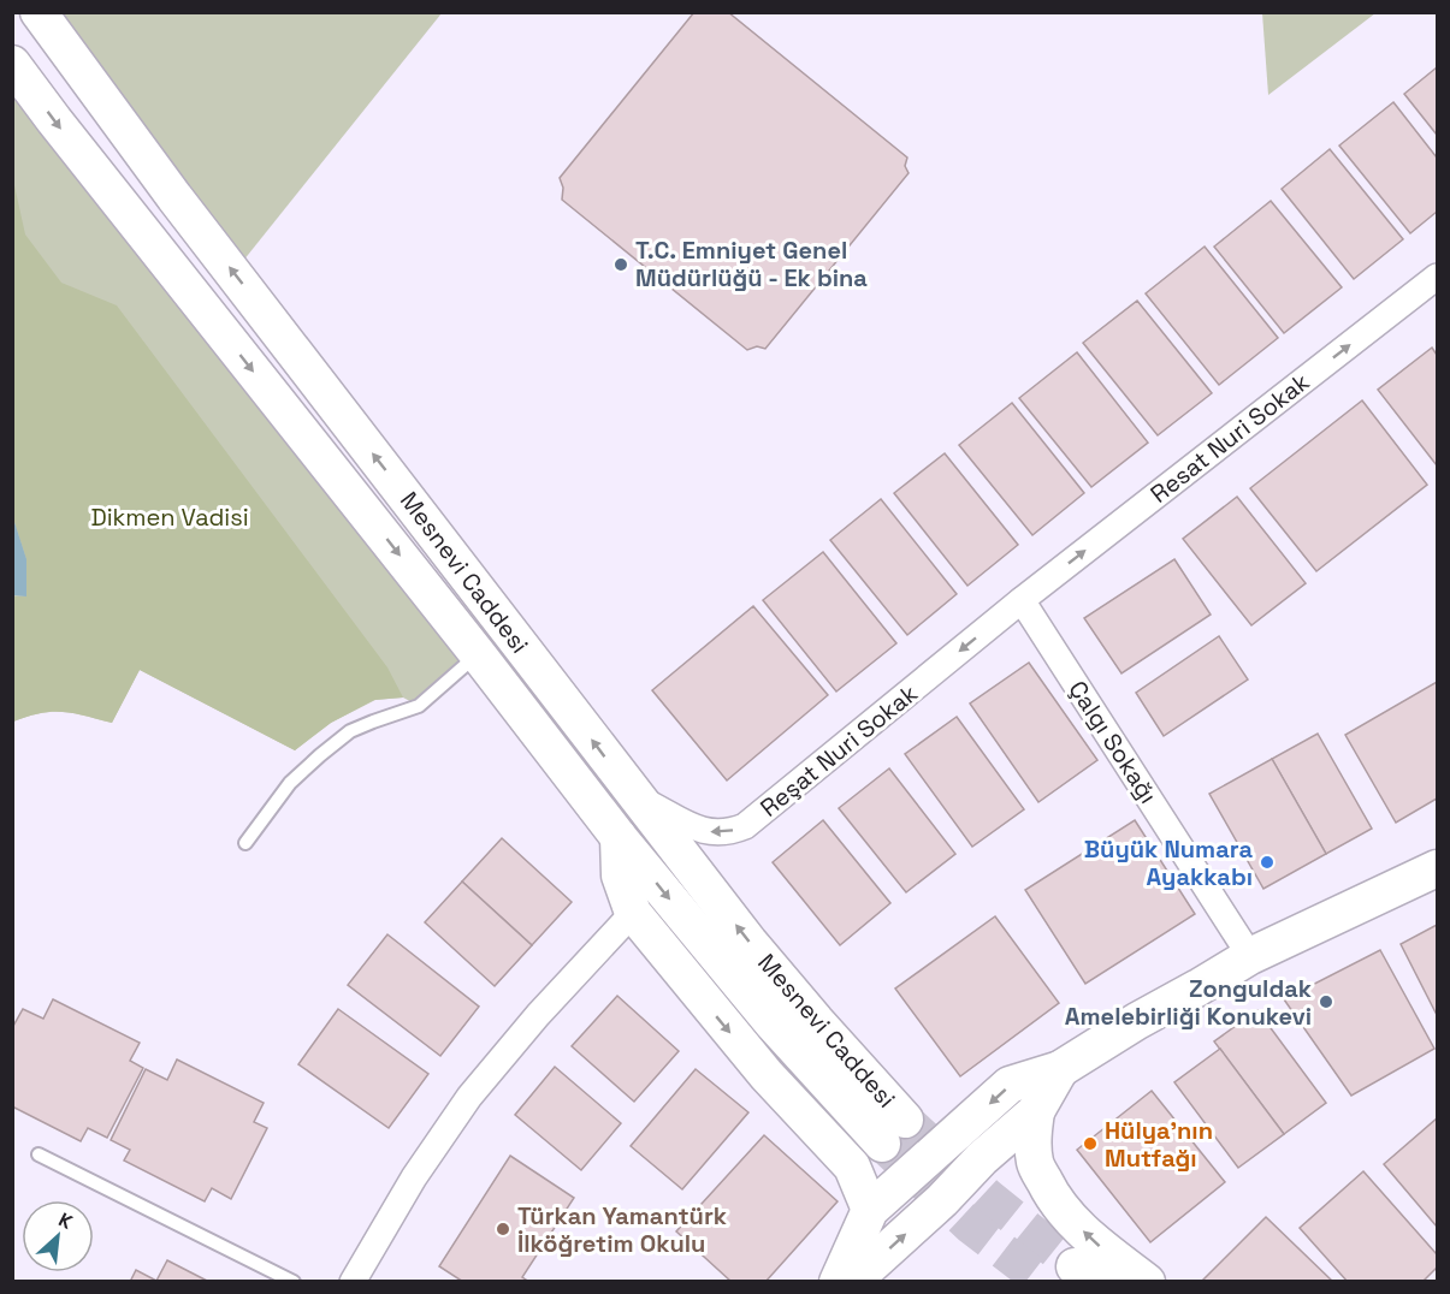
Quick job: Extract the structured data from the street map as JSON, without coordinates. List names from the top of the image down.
{
  "streets": {
    "main road": ["Mesnevi Caddesi"],
    "street": ["Resat Nuri Sokak", "Çalgı Sokağı", "Reşat Nuri Sokak"]
  },
  "crossings": [
    ["Resat Nuri Sokak", "Çalgı Sokağı"],
    ["Resat Nuri Sokak", "Reşat Nuri Sokak"],
    ["Mesnevi Caddesi", "Reşat Nuri Sokak"],
    ["Çalgı Sokağı", "Reşat Nuri Sokak"]
  ],
  "one_way": ["Resat Nuri Sokak", "Reşat Nuri Sokak"],
  "parks": ["Dikmen Vadisi"],
  "places": [
    "T.C. Emniyet Genel Müdürlüğü - Ek bina",
    "Büyük Numara Ayakkabı",
    "Zonguldak Amelebirliği Konukevi",
    "Hülya'nın Mutfağı",
    "Türkan Yamantürk İlköğretim Okulu"
  ],
  "north": "top right"
}
